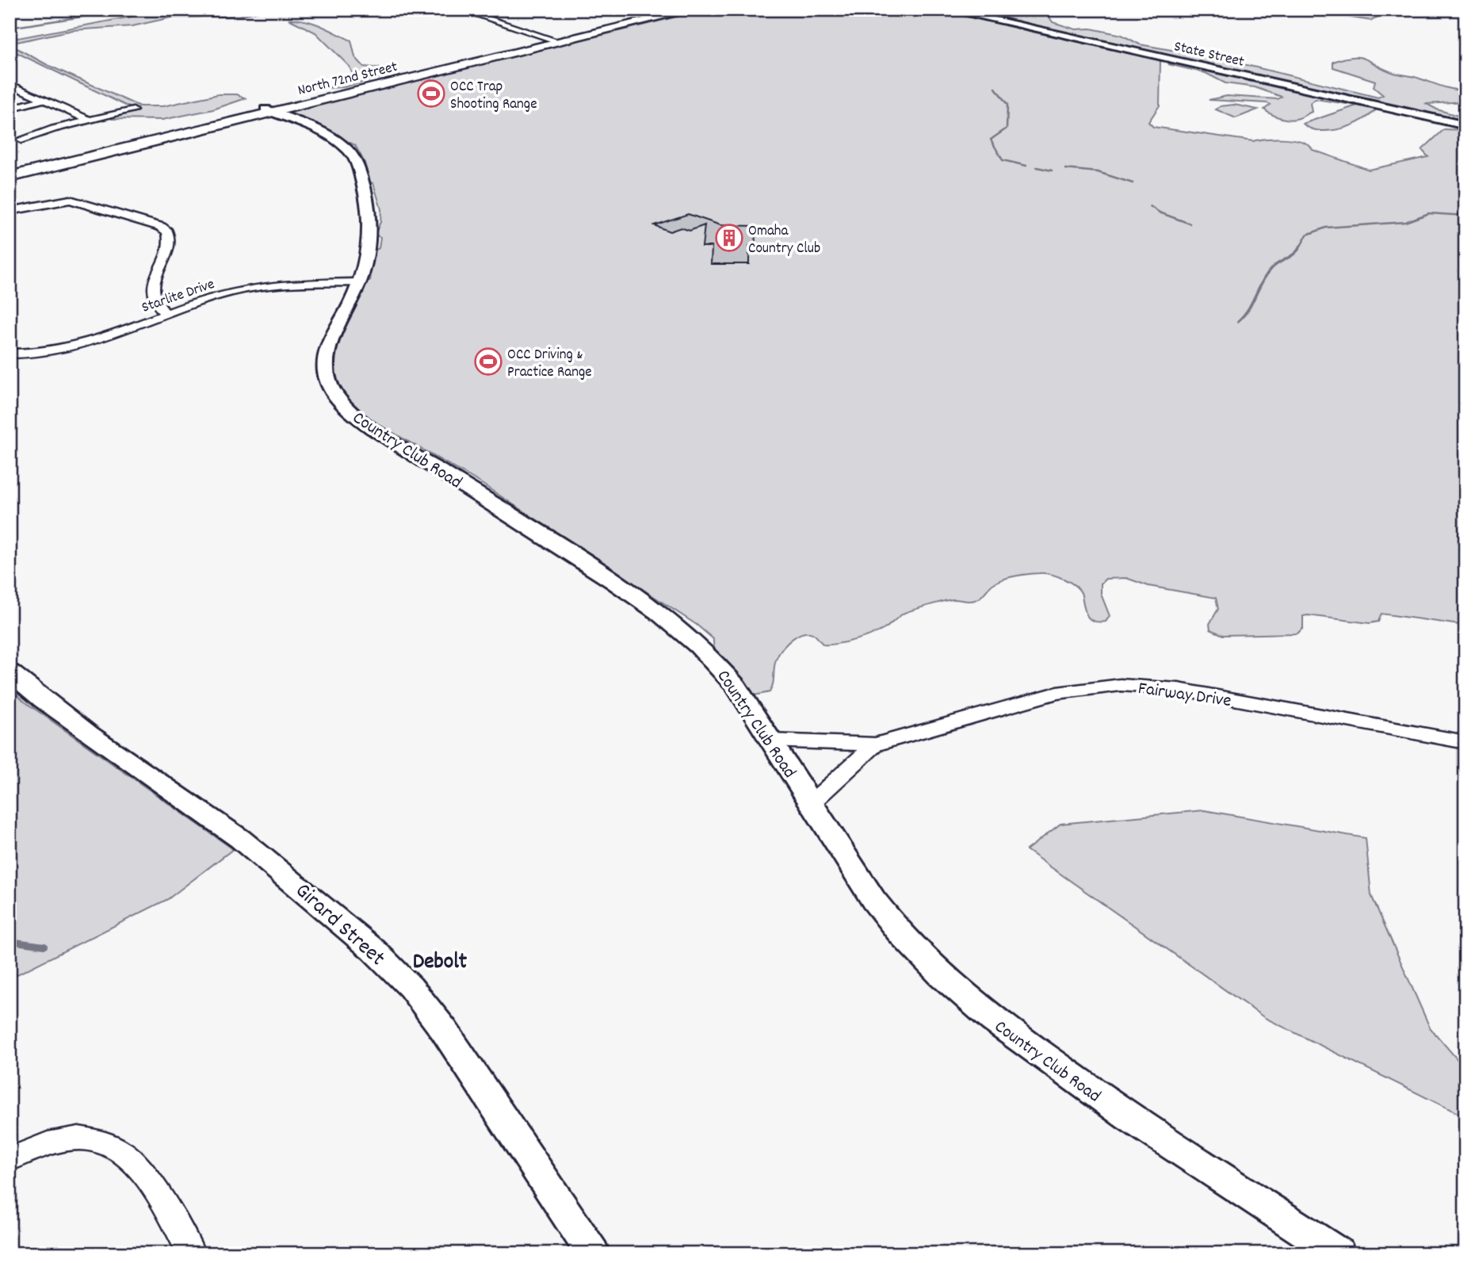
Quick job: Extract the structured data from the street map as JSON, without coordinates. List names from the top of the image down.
{
  "streets": {
    "main road": ["North 72nd Street"],
    "street": [
      "State Street",
      "Starlite Drive",
      "Country Club Road",
      "Fairway Drive",
      "Girard Street"
    ]
  },
  "crossings": [
    ["North 72nd Street", "Country Club Road"],
    ["Starlite Drive", "Country Club Road"],
    ["Country Club Road", "Fairway Drive"]
  ],
  "districts": ["Debolt"],
  "places": {
    "sports": ["OCC Trap Shooting Range", "OCC Driving & Practice Range"],
    "building": ["Omaha Country Club"]
  }
}
